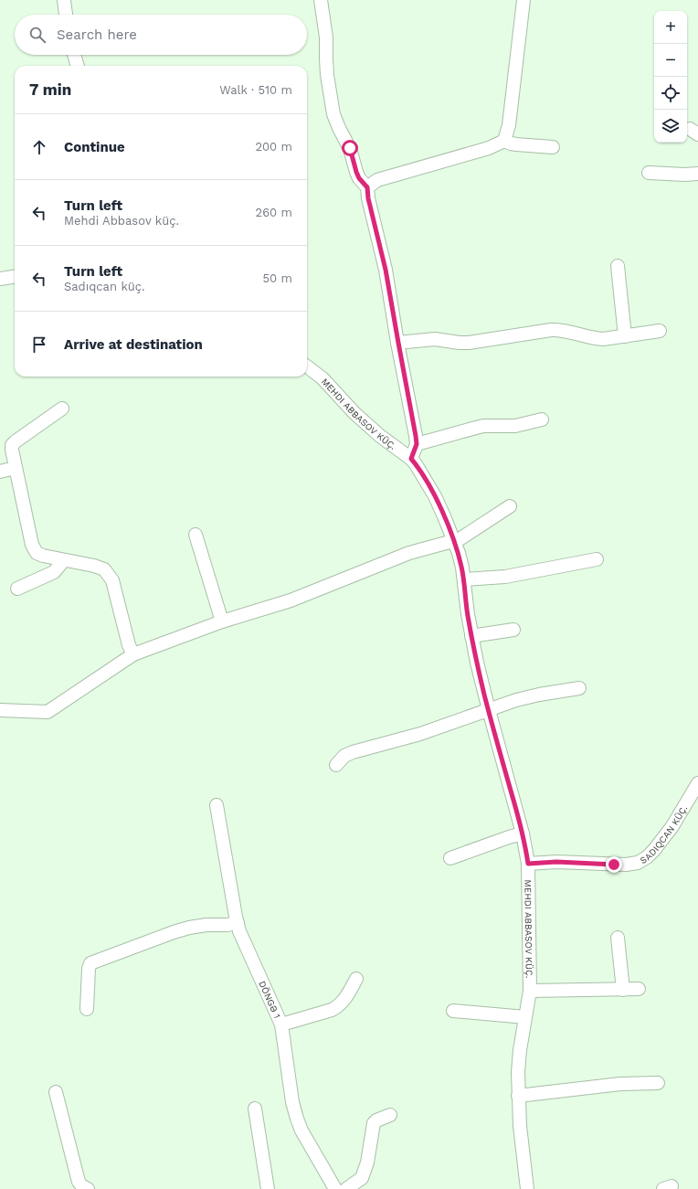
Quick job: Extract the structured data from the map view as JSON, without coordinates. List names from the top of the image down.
{
  "streets": {
    "street": ["MEHDI ABBASOV KÜÇ.", "DÖNGƏ 1"]
  },
  "page": {
    "map_buttons": ["+", "−"],
    "search": "Search here",
    "heading": ["7 min", "Walk · 510 m"],
    "list": [
      ["Continue", "200 m"],
      ["Turn left", "Mehdi Abbasov küç.", "260 m"],
      ["Turn left", "Sadıqcan küç.", "50 m"],
      "Arrive at destination"
    ]
  }
}
